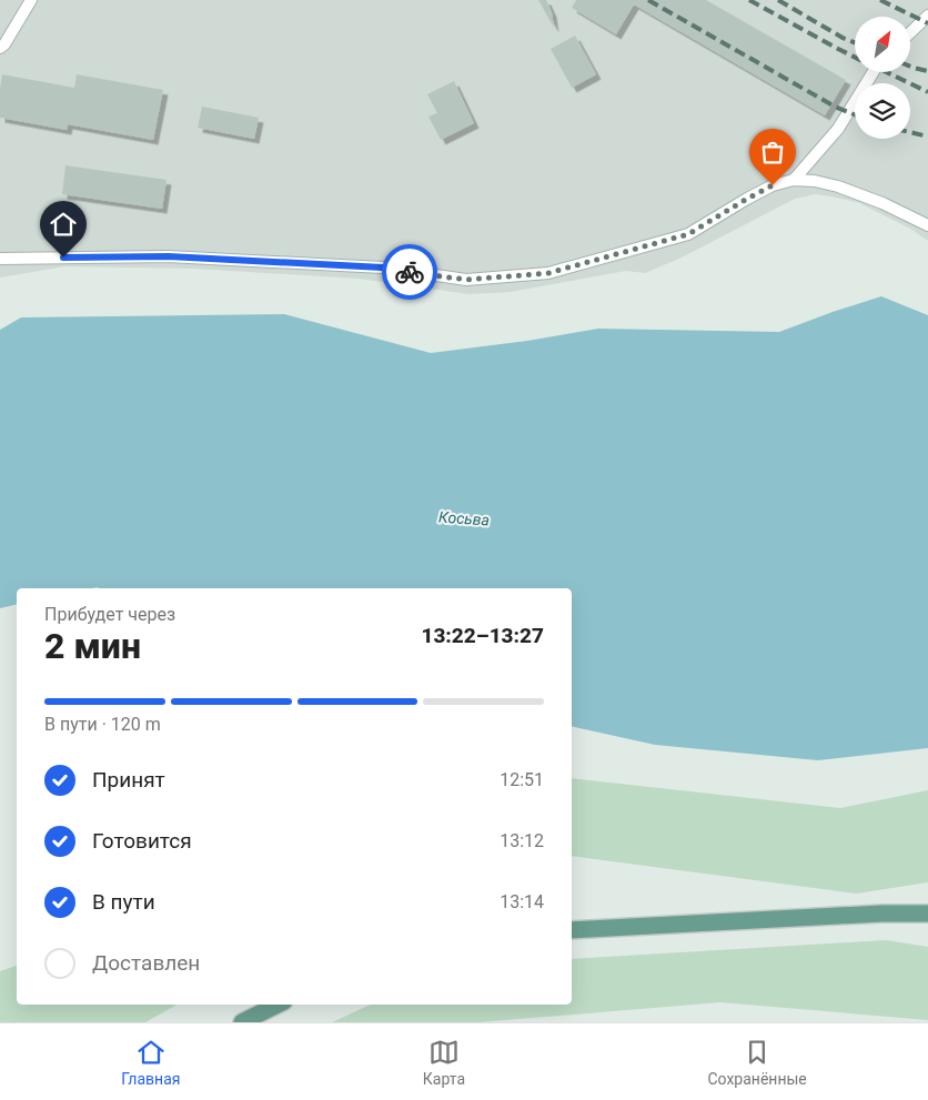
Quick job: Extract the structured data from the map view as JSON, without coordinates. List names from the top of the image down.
{
  "water": ["Косьва"],
  "north": "top right",
  "page": {
    "heading": ["2 мин", "Прибудет через", "13:22–13:27"],
    "bar": "В пути · 120 m",
    "list": [
      ["Принят", "12:51"],
      ["Готовится", "13:12"],
      ["В пути", "13:14"],
      "Доставлен"
    ],
    "tabs": ["Главная", "Карта", "Сохранённые"]
  }
}
